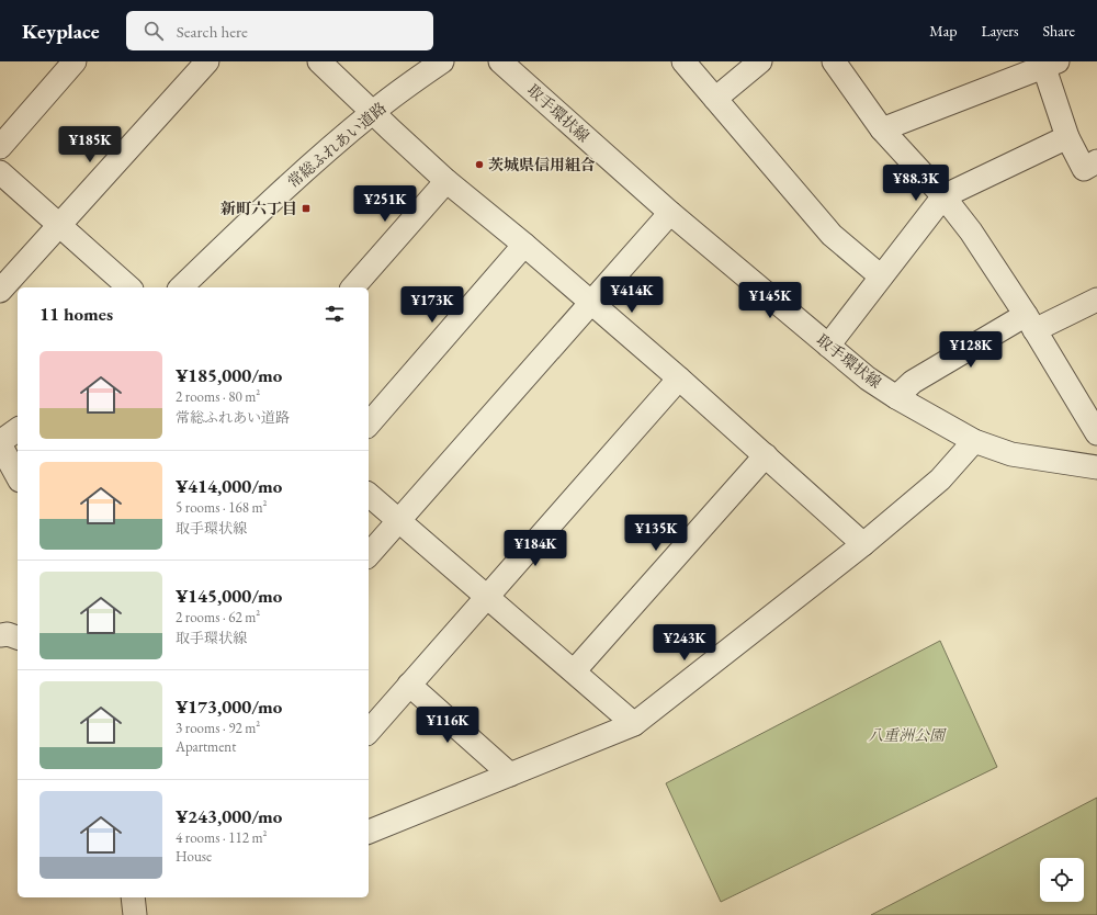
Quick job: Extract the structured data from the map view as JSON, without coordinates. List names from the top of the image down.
{
  "streets": {
    "street": ["取手環状線", "常総ふれあい道路"]
  },
  "parks": ["八重洲公園"],
  "places": {
    "other": ["茨城県信用組合"],
    "transit": ["新町六丁目"]
  },
  "page": {
    "header": "Keyplace",
    "search": "Search here",
    "nav": ["Map", "Layers", "Share"],
    "price": [
      "¥185K",
      "¥88.3K",
      "¥251K",
      "¥414K",
      "¥145K",
      "¥173K",
      "¥128K",
      "¥135K",
      "¥184K",
      "¥243K",
      "¥116K"
    ],
    "heading": "11 homes",
    "list": [
      {
        "name": "¥185,000/mo",
        "note": "2 rooms · 80 m² · 常総ふれあい道路"
      },
      {
        "name": "¥414,000/mo",
        "note": "5 rooms · 168 m² · 取手環状線"
      },
      {
        "name": "¥145,000/mo",
        "note": "2 rooms · 62 m² · 取手環状線"
      },
      {
        "name": "¥173,000/mo",
        "note": "3 rooms · 92 m² · Apartment"
      },
      {
        "name": "¥243,000/mo",
        "note": "4 rooms · 112 m² · House"
      }
    ]
  }
}
